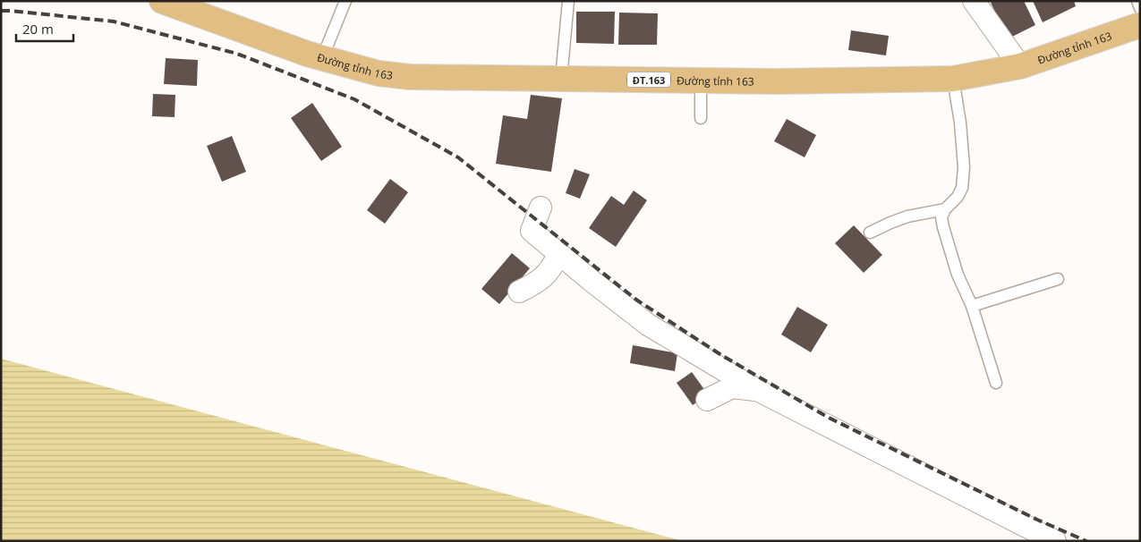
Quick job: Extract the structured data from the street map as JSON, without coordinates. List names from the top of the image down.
{
  "streets": {
    "main road": ["Đường tỉnh 163", "ĐT.163"]
  },
  "scale_bar": "20 m"
}
